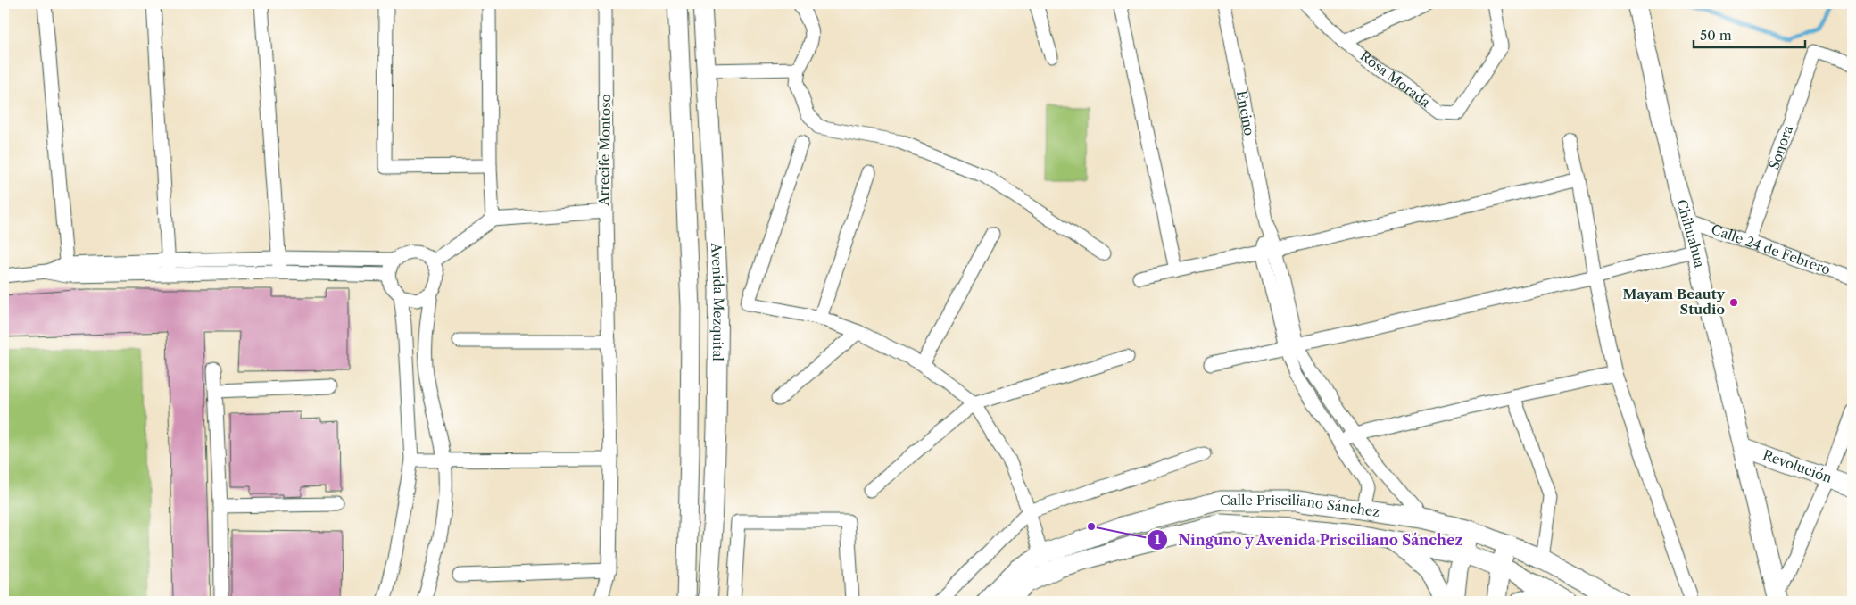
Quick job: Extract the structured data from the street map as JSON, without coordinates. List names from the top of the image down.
{
  "streets": {
    "street": [
      "Rosa Morada",
      "Encino",
      "Sonora",
      "Arrecife Montoso",
      "Chihuahua",
      "Calle 24 de Febrero",
      "Avenida Mezquital",
      "Revolución",
      "Calle Prisciliano Sánchez"
    ]
  },
  "crossings": [
    ["Sonora", "Calle 24 de Febrero"],
    ["Chihuahua", "Calle 24 de Febrero"],
    ["Chihuahua", "Revolución"]
  ],
  "places": ["Mayam Beauty Studio", "Ninguno y Avenida Prisciliano Sánchez"],
  "scale_bar": "50 m"
}
